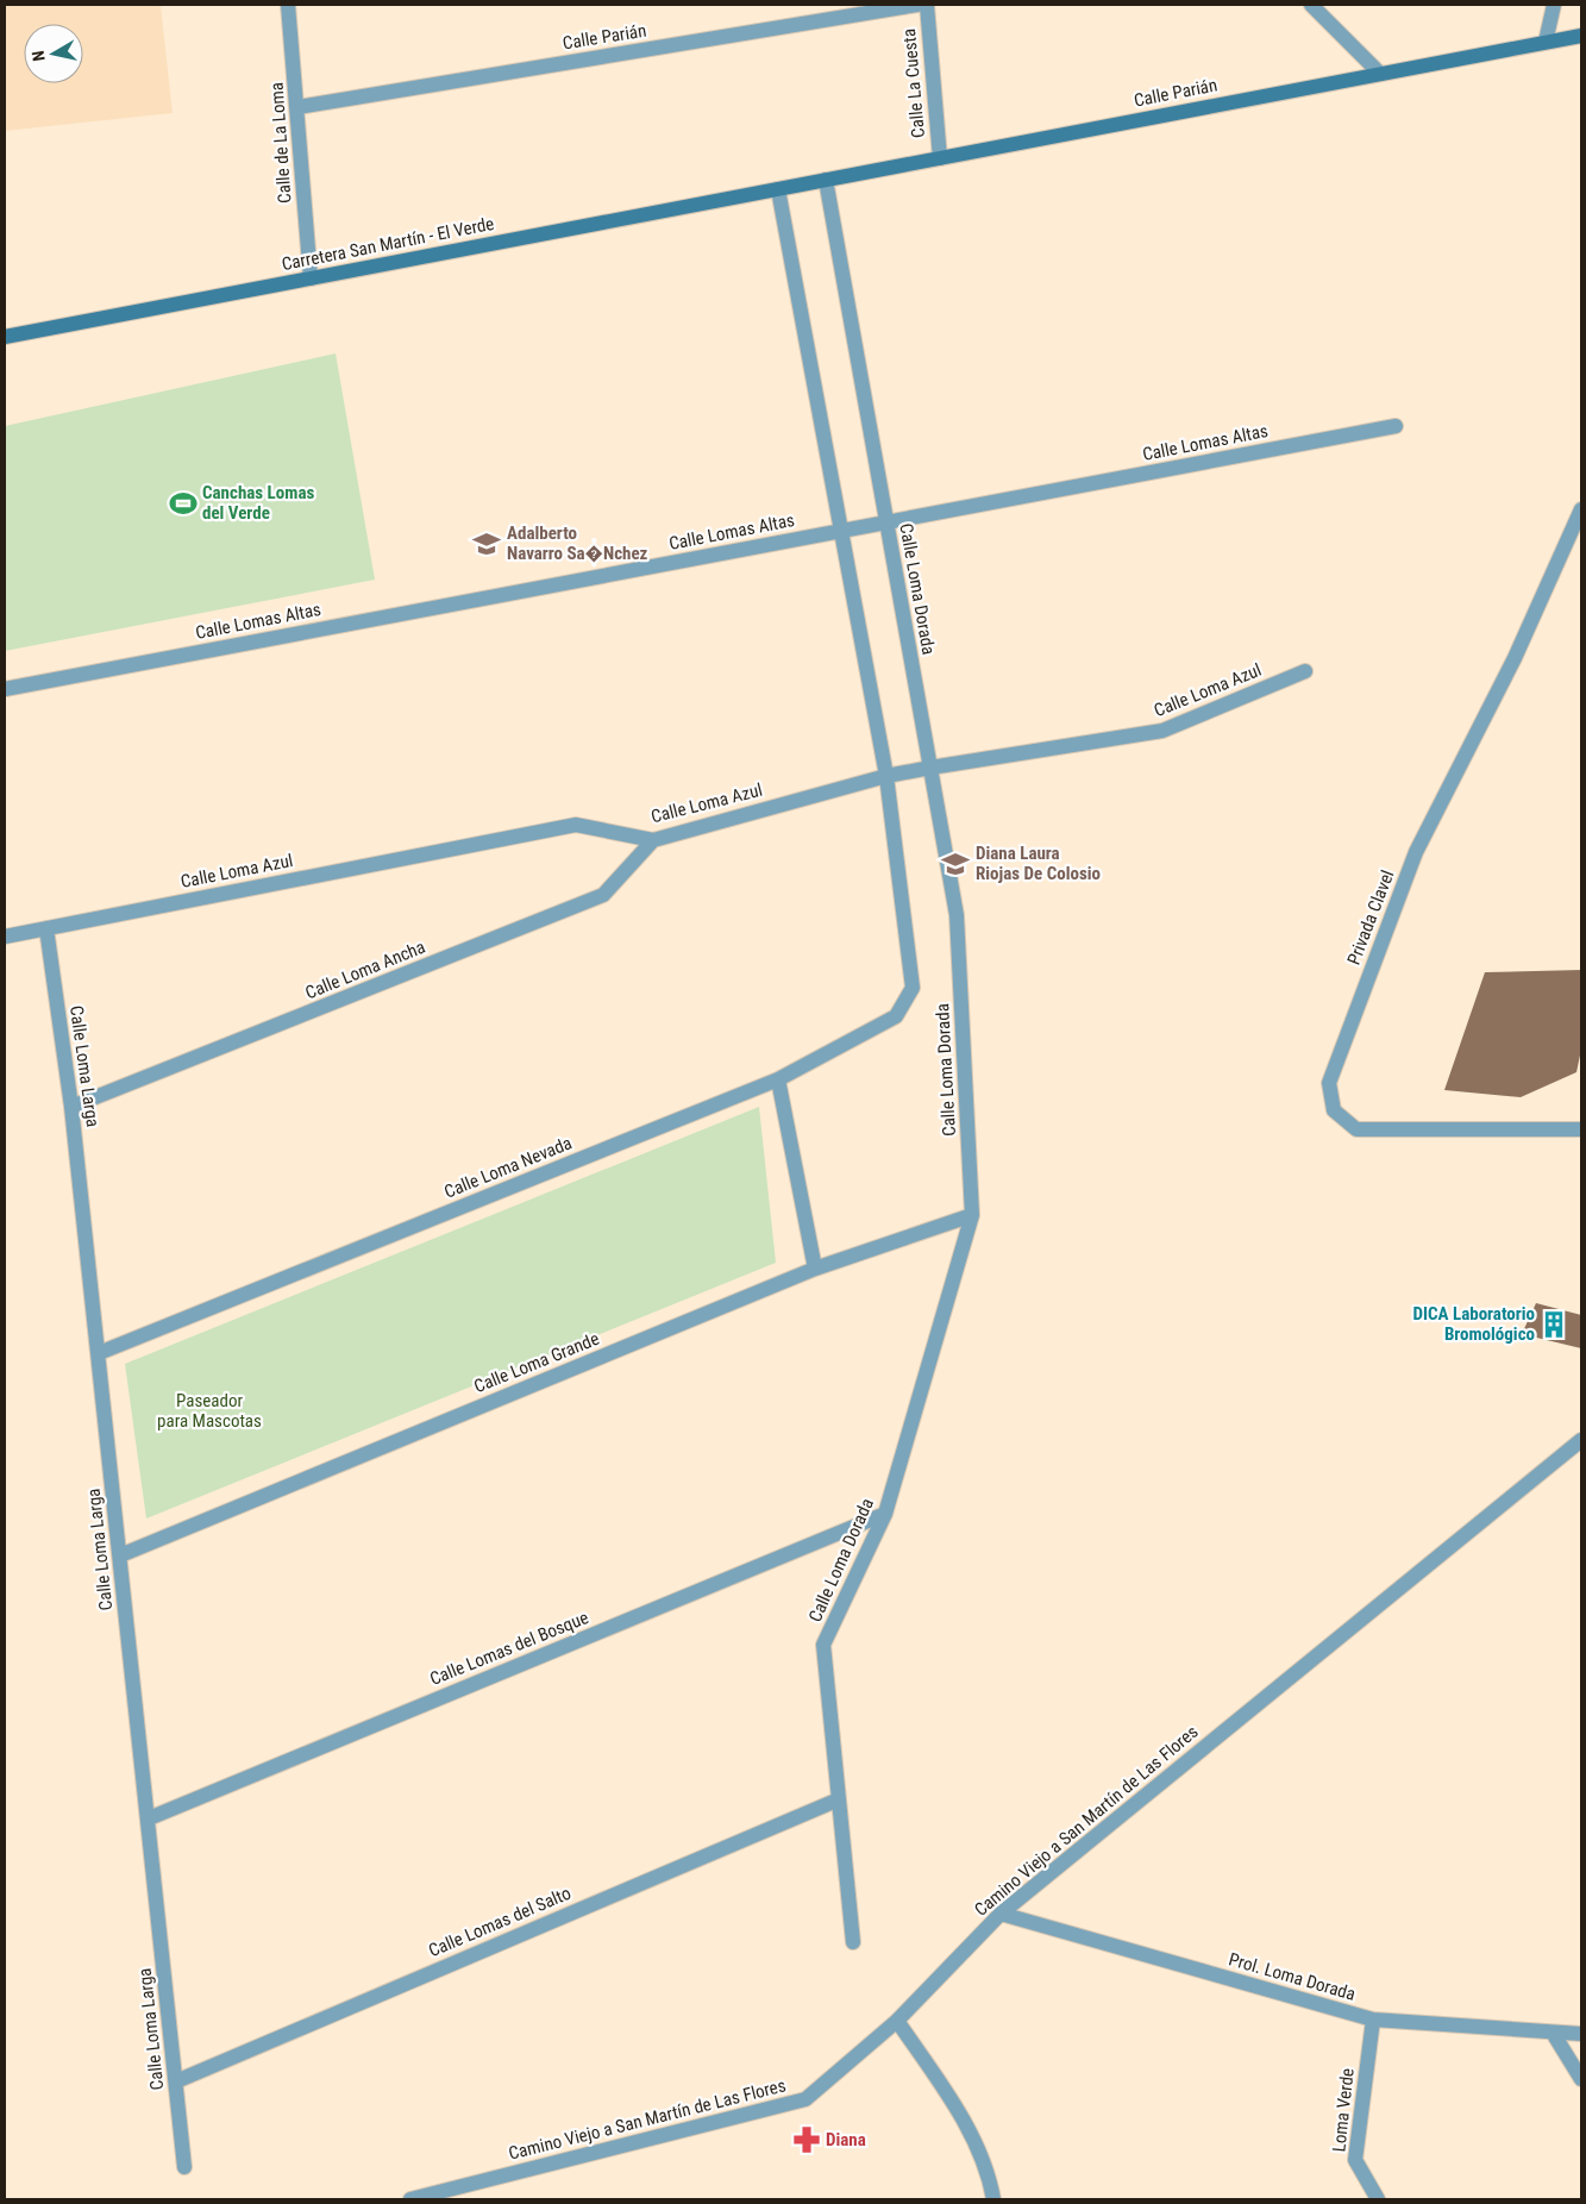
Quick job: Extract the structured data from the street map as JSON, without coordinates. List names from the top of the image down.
{
  "streets": {
    "street": [
      "Calle Parián",
      "Calle La Cuesta",
      "Calle de La Loma",
      "Carretera San Martín - El Verde",
      "Calle Lomas Altas",
      "Calle Loma Dorada",
      "Calle Loma Azul",
      "Privada Clavel",
      "Calle Loma Ancha",
      "Calle Loma Larga",
      "Calle Loma Nevada",
      "Calle Loma Grande",
      "Calle Lomas del Bosque",
      "Camino Viejo a San Martín de Las Flores",
      "Calle Lomas del Salto",
      "Prol. Loma Dorada",
      "Loma Verde"
    ]
  },
  "crossings": [
    ["Calle Parián", "Calle La Cuesta"],
    ["Calle Parián", "Calle de La Loma"],
    ["Calle Parián", "Carretera San Martín - El Verde"],
    ["Calle Parián", "Calle Loma Dorada"],
    ["Calle de La Loma", "Carretera San Martín - El Verde"],
    ["Calle Lomas Altas", "Calle Loma Dorada"],
    ["Calle Loma Dorada", "Calle Loma Azul"],
    ["Calle Loma Dorada", "Calle Loma Grande"],
    ["Calle Loma Dorada", "Calle Lomas del Bosque"],
    ["Calle Loma Dorada", "Calle Lomas del Salto"],
    ["Calle Loma Azul", "Calle Loma Ancha"],
    ["Calle Loma Azul", "Calle Loma Larga"],
    ["Calle Loma Azul", "Calle Loma Nevada"],
    ["Calle Loma Ancha", "Calle Loma Larga"],
    ["Calle Loma Larga", "Calle Loma Nevada"],
    ["Calle Loma Larga", "Calle Loma Grande"],
    ["Calle Loma Larga", "Calle Lomas del Bosque"],
    ["Calle Loma Larga", "Calle Lomas del Salto"],
    ["Camino Viejo a San Martín de Las Flores", "Prol. Loma Dorada"],
    ["Prol. Loma Dorada", "Loma Verde"]
  ],
  "parks": ["Paseador para Mascotas"],
  "places": {
    "sports": ["Canchas Lomas del Verde"],
    "school or university": ["Adalberto Navarro Sa�Nchez", "Diana Laura Riojas De Colosio"],
    "building": ["DICA Laboratorio Bromológico"],
    "pharmacy": ["Diana"]
  },
  "north": "left"
}
